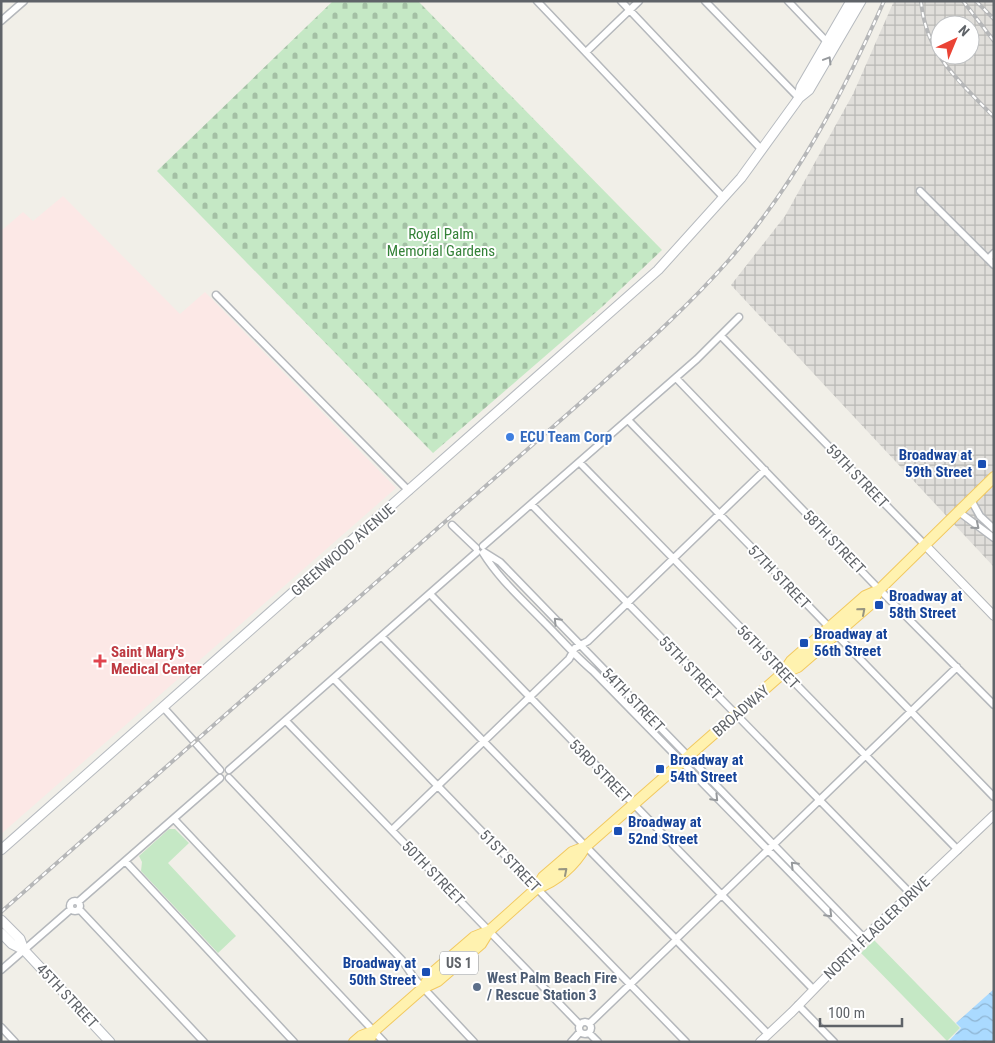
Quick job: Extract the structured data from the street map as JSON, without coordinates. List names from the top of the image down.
{
  "streets": {
    "main road": [
      "GREENWOOD AVENUE",
      "BROADWAY",
      "US 1",
      "45TH STREET"
    ],
    "street": [
      "59TH STREET",
      "58TH STREET",
      "57TH STREET",
      "56TH STREET",
      "55TH STREET",
      "54TH STREET",
      "53RD STREET",
      "51ST STREET",
      "50TH STREET",
      "NORTH FLAGLER DRIVE"
    ]
  },
  "crossings": [
    ["59TH STREET", "BROADWAY"],
    ["58TH STREET", "BROADWAY"],
    ["57TH STREET", "BROADWAY"],
    ["56TH STREET", "BROADWAY"],
    ["56TH STREET", "NORTH FLAGLER DRIVE"],
    ["55TH STREET", "BROADWAY"],
    ["55TH STREET", "NORTH FLAGLER DRIVE"],
    ["54TH STREET", "BROADWAY"],
    ["54TH STREET", "NORTH FLAGLER DRIVE"],
    ["BROADWAY", "53RD STREET"],
    ["BROADWAY", "51ST STREET"],
    ["BROADWAY", "50TH STREET"],
    ["53RD STREET", "NORTH FLAGLER DRIVE"]
  ],
  "parks": ["Royal Palm Memorial Gardens"],
  "places": {
    "other": ["ECU Team Corp", "West Palm Beach Fire / Rescue Station 3"],
    "transit": [
      "Broadway at 59th Street",
      "Broadway at 58th Street",
      "Broadway at 56th Street",
      "Broadway at 54th Street",
      "Broadway at 52nd Street",
      "Broadway at 50th Street"
    ],
    "health": ["Saint Mary's Medical Center"]
  },
  "scale_bar": "100 m",
  "north": "top right"
}
